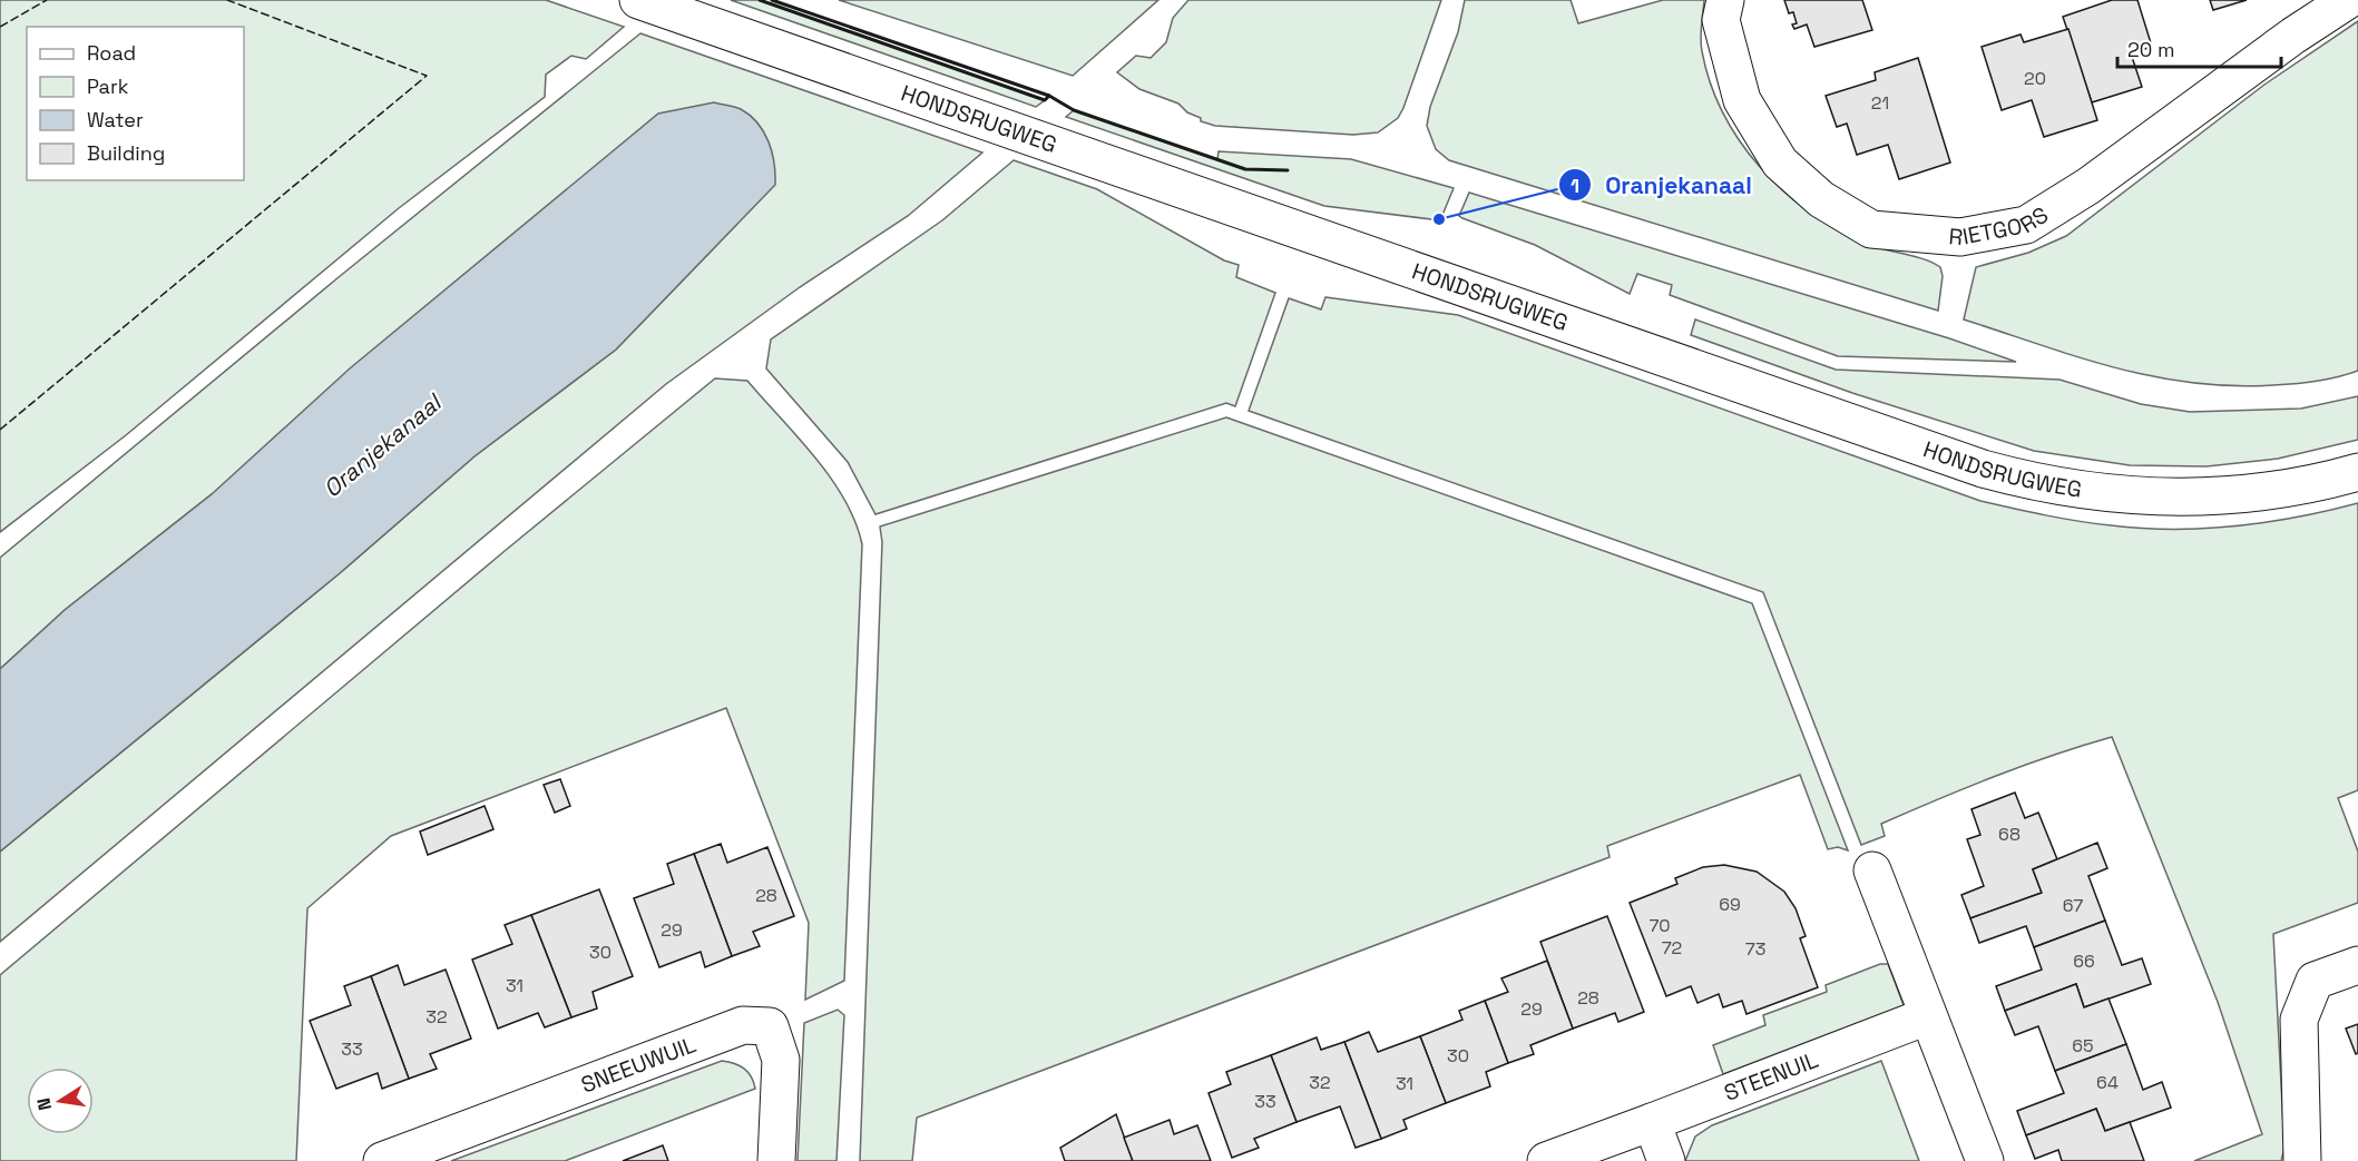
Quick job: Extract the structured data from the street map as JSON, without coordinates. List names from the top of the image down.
{
  "streets": {
    "street": [
      "HONDSRUGWEG",
      "RIETGORS",
      "SNEEUWUIL",
      "STEENUIL"
    ]
  },
  "water": ["Oranjekanaal"],
  "places": ["Oranjekanaal"],
  "house_numbers": [
    "20",
    "21",
    "68",
    "28",
    "69",
    "67",
    "70",
    "29",
    "72",
    "73",
    "30",
    "66",
    "31",
    "28",
    "29",
    "32",
    "65",
    "33",
    "30",
    "32",
    "64",
    "31",
    "33"
  ],
  "legend": [
    "Road",
    "Park",
    "Water",
    "Building"
  ],
  "scale_bar": "20 m",
  "north": "left"
}
